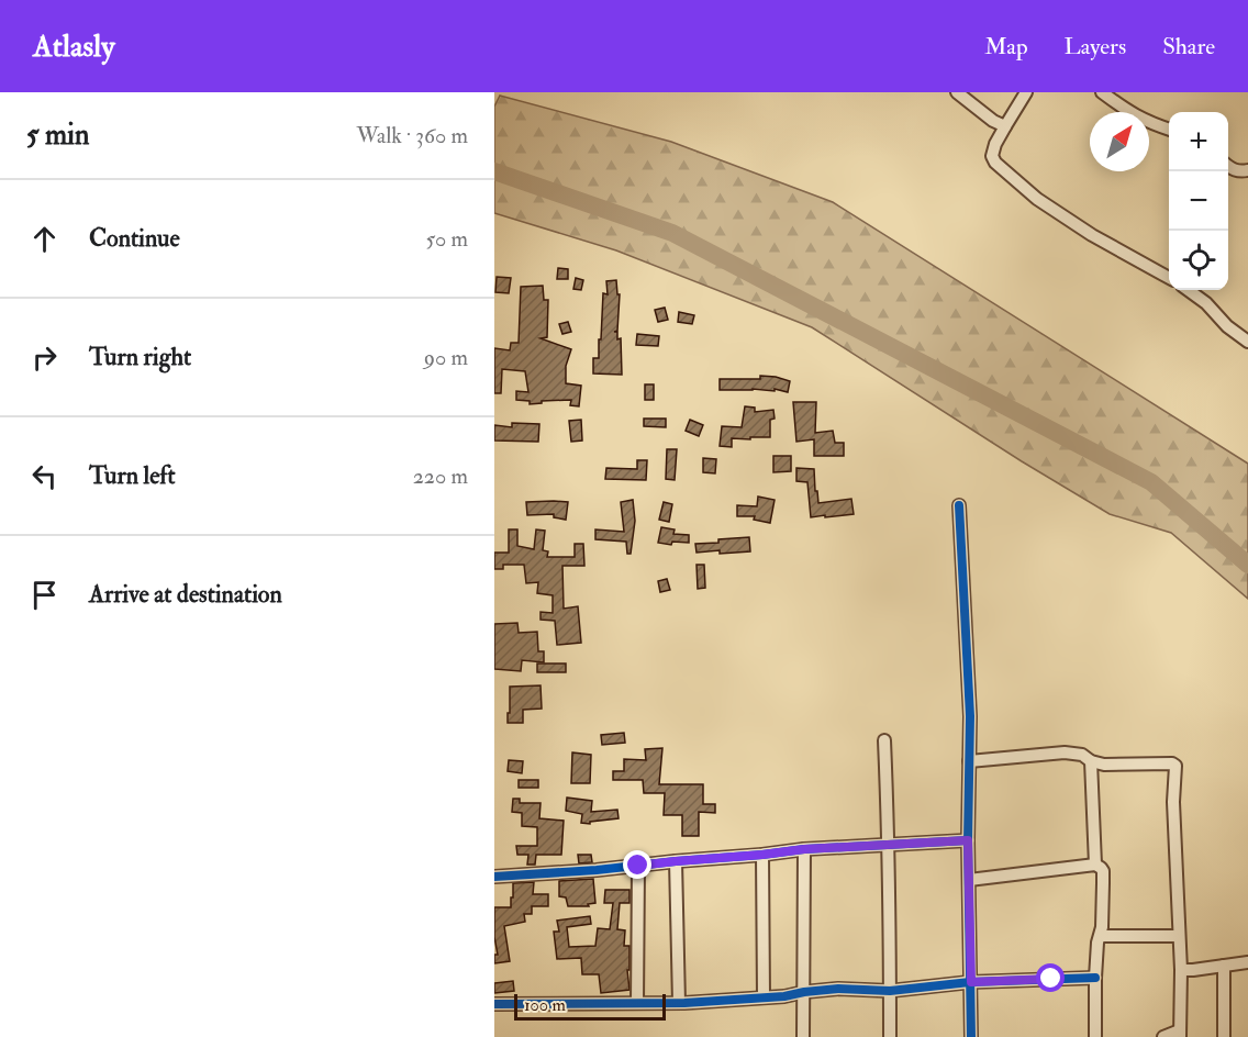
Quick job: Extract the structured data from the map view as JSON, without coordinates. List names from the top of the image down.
{
  "scale_bar": "100 m",
  "north": "top right",
  "page": {
    "header": "Atlasly",
    "nav": ["Map", "Layers", "Share"],
    "heading": ["5 min", "Walk · 360 m"],
    "map_buttons": ["+", "−"],
    "list": [
      ["Continue", "50 m"],
      ["Turn right", "90 m"],
      ["Turn left", "220 m"],
      "Arrive at destination"
    ],
    "scale": "100 m"
  }
}
